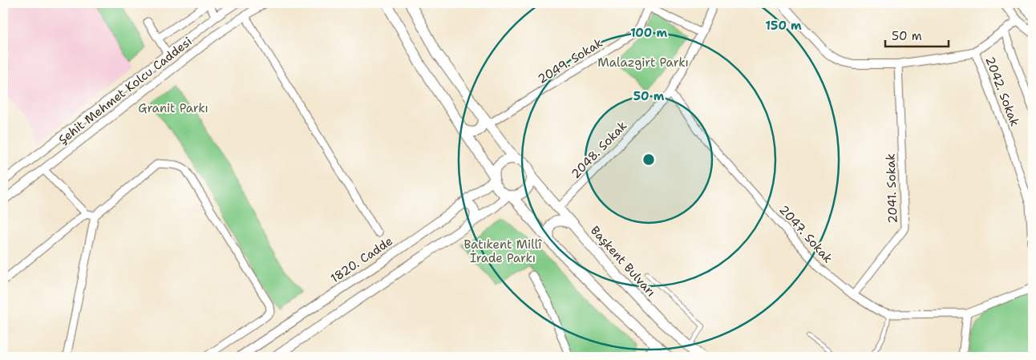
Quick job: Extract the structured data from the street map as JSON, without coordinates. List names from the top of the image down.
{
  "streets": {
    "main road": ["1820. Cadde", "Başkent Bulvarı"],
    "street": [
      "2049. Sokak",
      "Şehit Mehmet Kolcu Caddesi",
      "2042. Sokak",
      "2048. Sokak",
      "2041. Sokak",
      "2047. Sokak"
    ]
  },
  "crossings": [
    ["2048. Sokak", "2047. Sokak"],
    ["2048. Sokak", "Başkent Bulvarı"],
    ["2041. Sokak", "2047. Sokak"],
    ["1820. Cadde", "Başkent Bulvarı"]
  ],
  "parks": ["Malazgirt Parkı", "Granit Parkı", "Batıkent Millî İrade Parkı"],
  "scale_bar": "50 m",
  "rings": ["150 m", "100 m", "50 m"]
}
